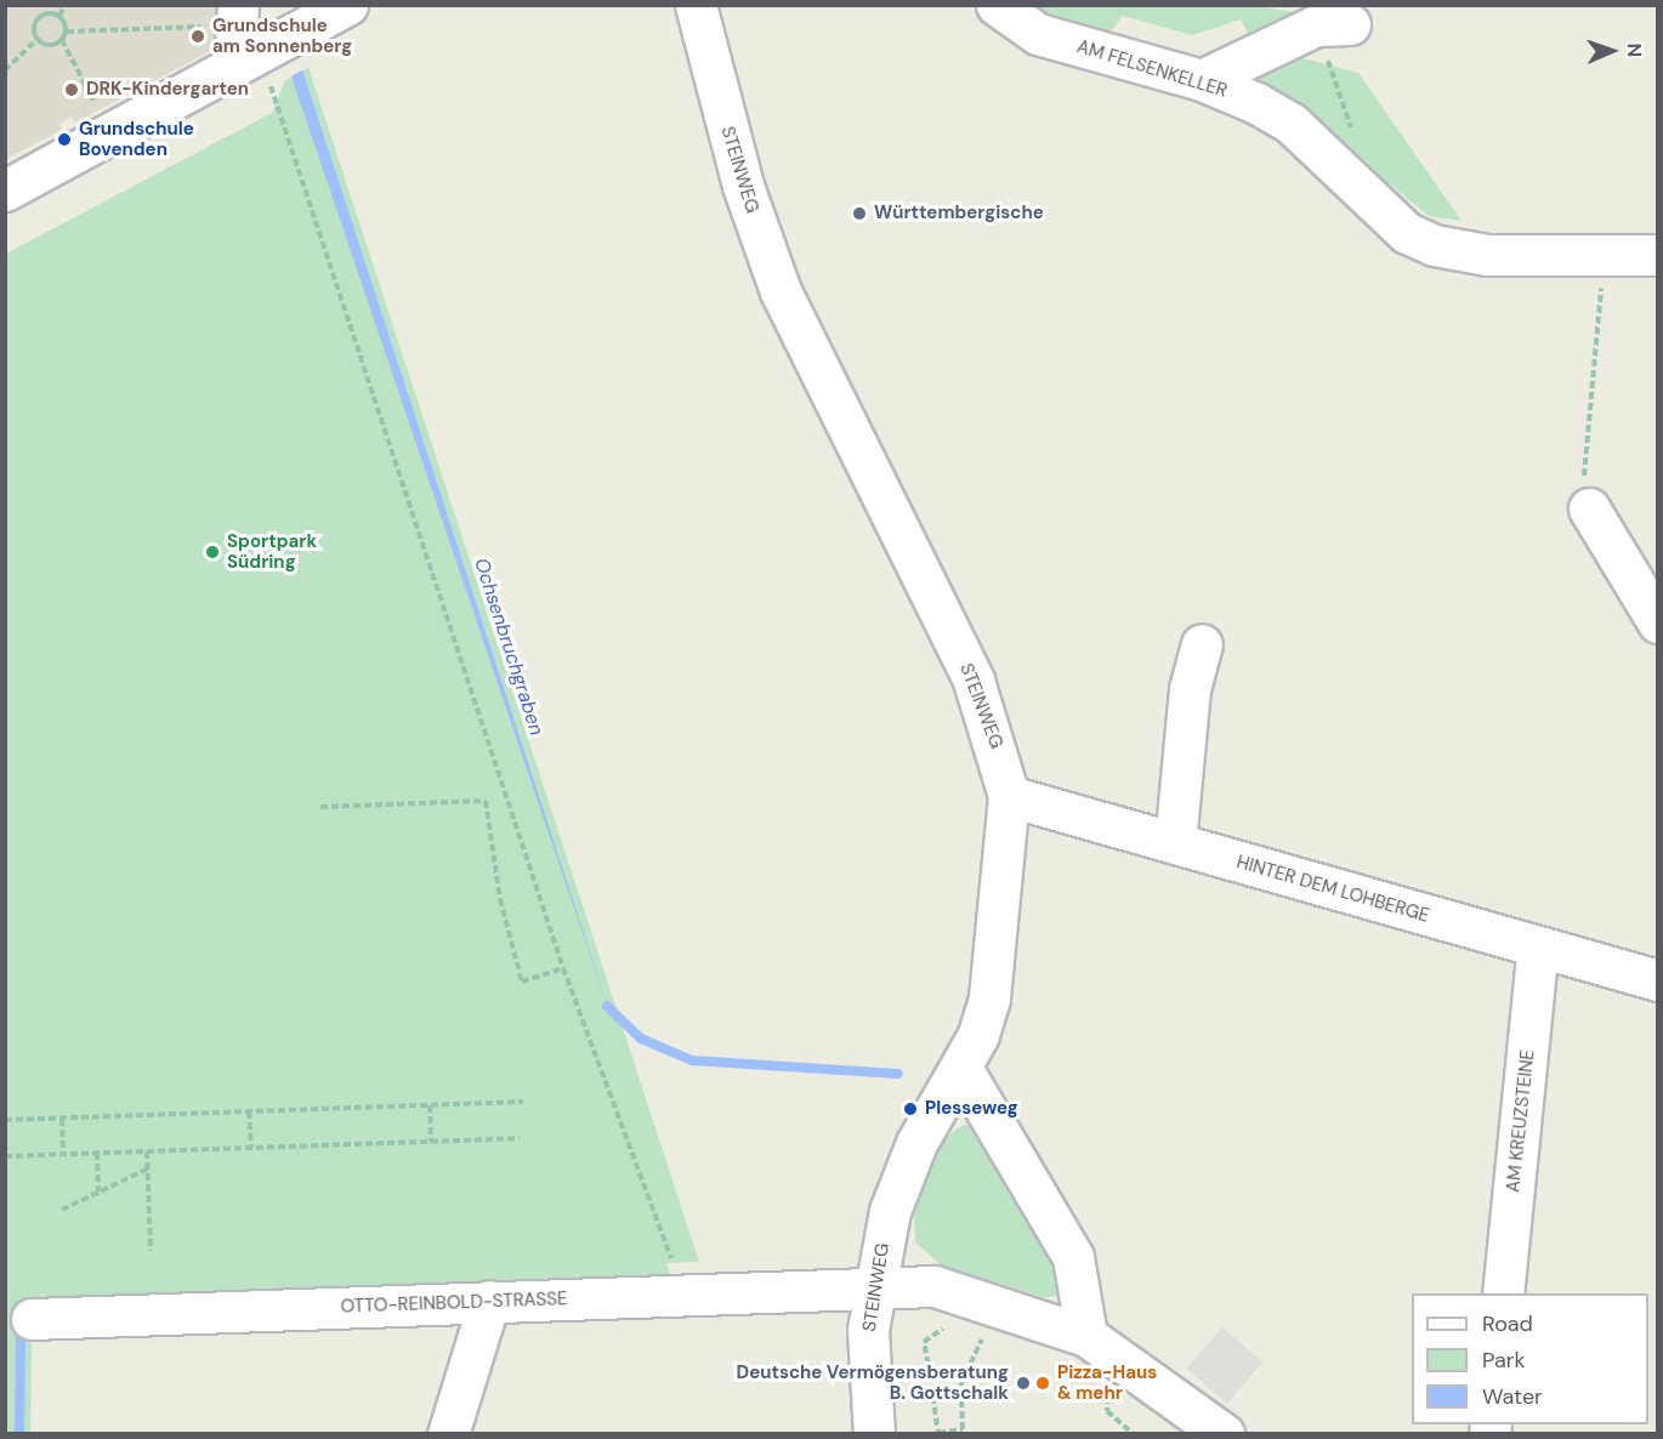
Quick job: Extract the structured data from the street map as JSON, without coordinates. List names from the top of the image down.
{
  "streets": {
    "street": [
      "AM FELSENKELLER",
      "STEINWEG",
      "HINTER DEM LOHBERGE",
      "AM KREUZSTEINE",
      "OTTO-REINBOLD-STRASSE"
    ]
  },
  "crossings": [
    ["STEINWEG", "HINTER DEM LOHBERGE"],
    ["STEINWEG", "OTTO-REINBOLD-STRASSE"],
    ["HINTER DEM LOHBERGE", "AM KREUZSTEINE"]
  ],
  "water": ["Ochsenbruchgraben"],
  "places": [
    "Grundschule am Sonnenberg",
    "DRK-Kindergarten",
    "Grundschule Bovenden",
    "Württembergische",
    "Sportpark Südring",
    "Plesseweg",
    "Deutsche Vermögensberatung B. Gottschalk",
    "Pizza-Haus & mehr"
  ],
  "legend": ["Road", "Park", "Water"],
  "north": "right"
}
